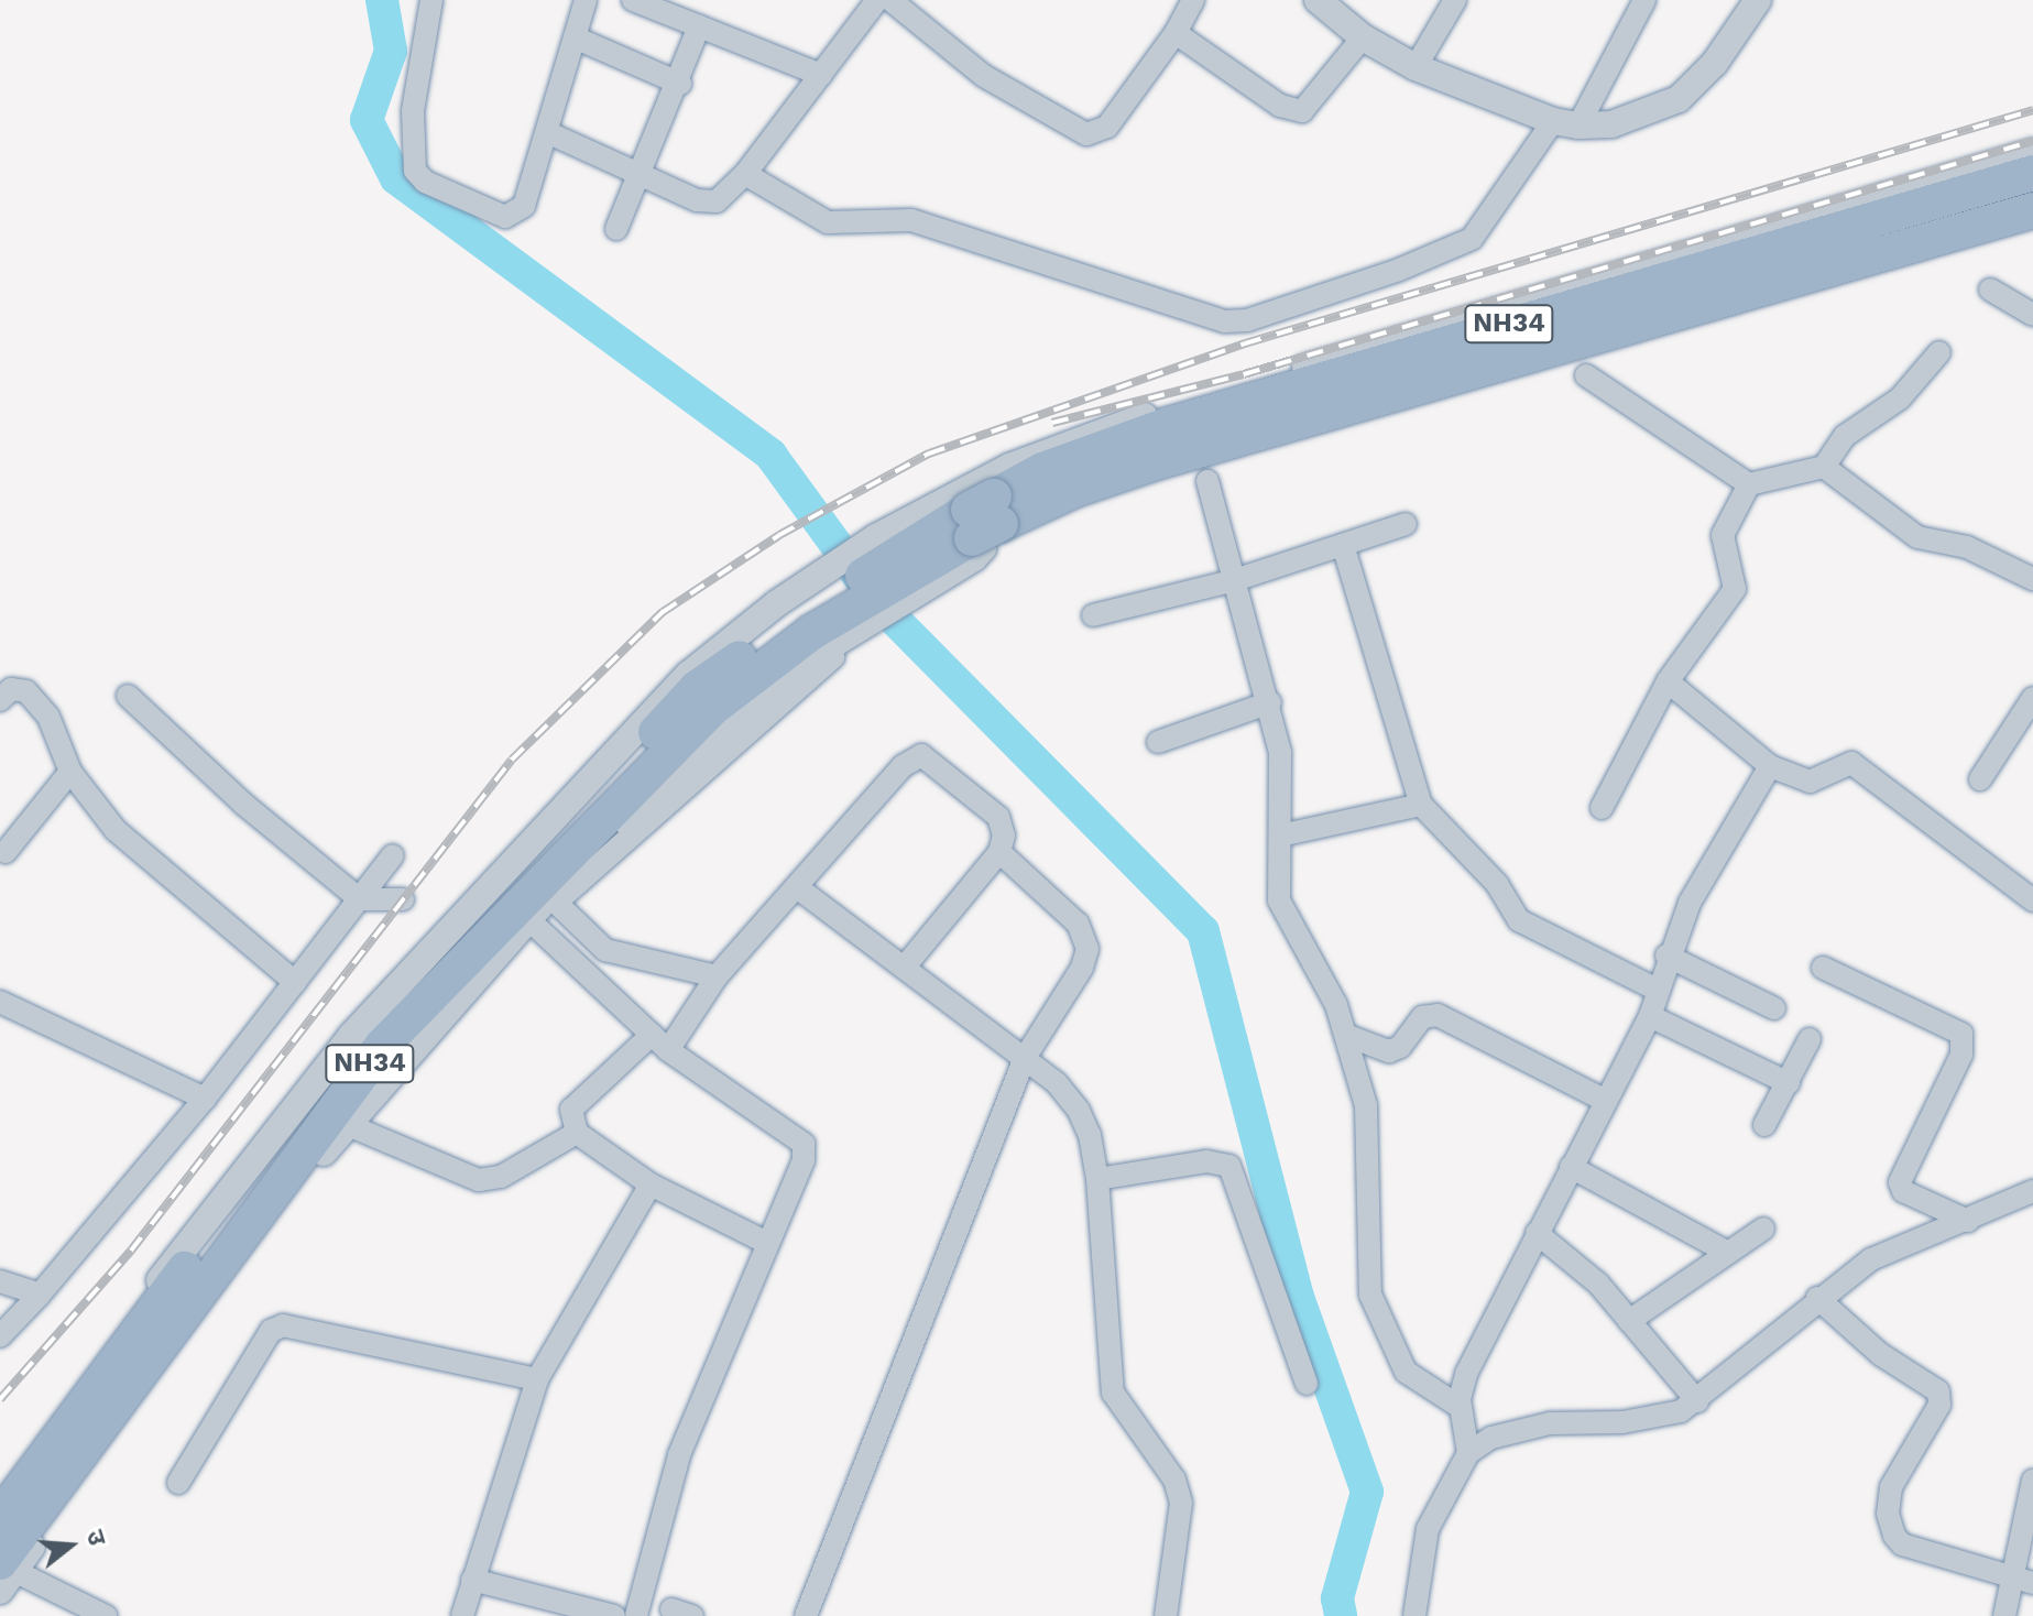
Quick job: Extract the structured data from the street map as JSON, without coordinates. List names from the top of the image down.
{
  "streets": {
    "highway": ["NH34"]
  },
  "north": "right"
}
